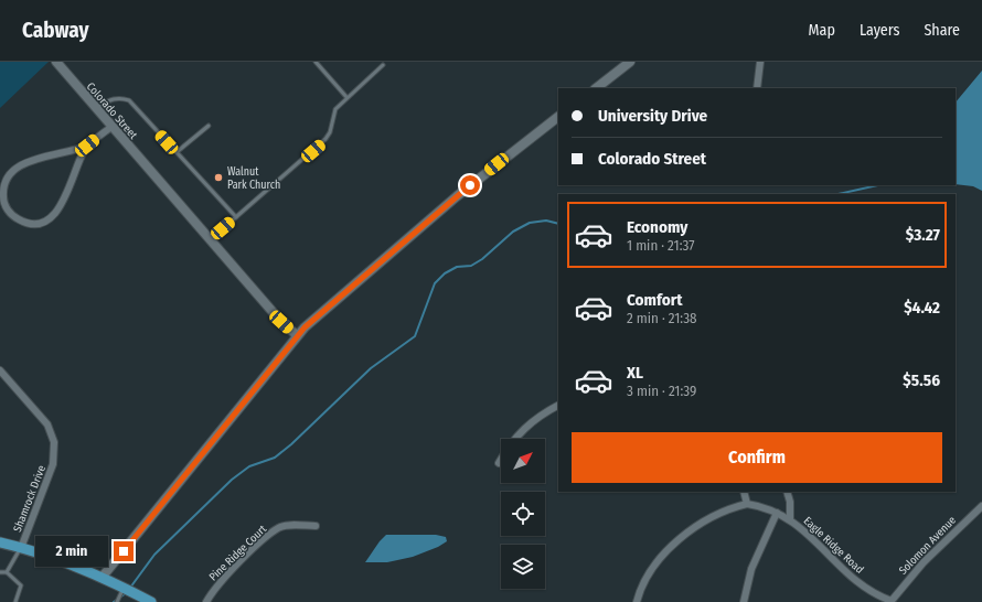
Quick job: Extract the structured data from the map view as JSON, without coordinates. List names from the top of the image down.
{
  "streets": {
    "street": [
      "Colorado Street",
      "Shamrock Drive",
      "Eagle Ridge Road",
      "Solomon Avenue",
      "Pine Ridge Court"
    ]
  },
  "crossings": [
    ["Eagle Ridge Road", "Solomon Avenue"]
  ],
  "places": ["Walnut Park Church"],
  "north": "top right",
  "page": {
    "header": "Cabway",
    "nav": ["Map", "Layers", "Share"],
    "banner": ["University Drive", "Colorado Street"],
    "list": [
      {
        "name": "Economy",
        "note": "1 min · 21:37",
        "value": "$3.27"
      },
      {
        "name": "Comfort",
        "note": "2 min · 21:38",
        "value": "$4.42"
      },
      {
        "name": "XL",
        "note": "3 min · 21:39",
        "value": "$5.56"
      }
    ],
    "buttons": "Confirm",
    "bubble": "2 min"
  }
}
